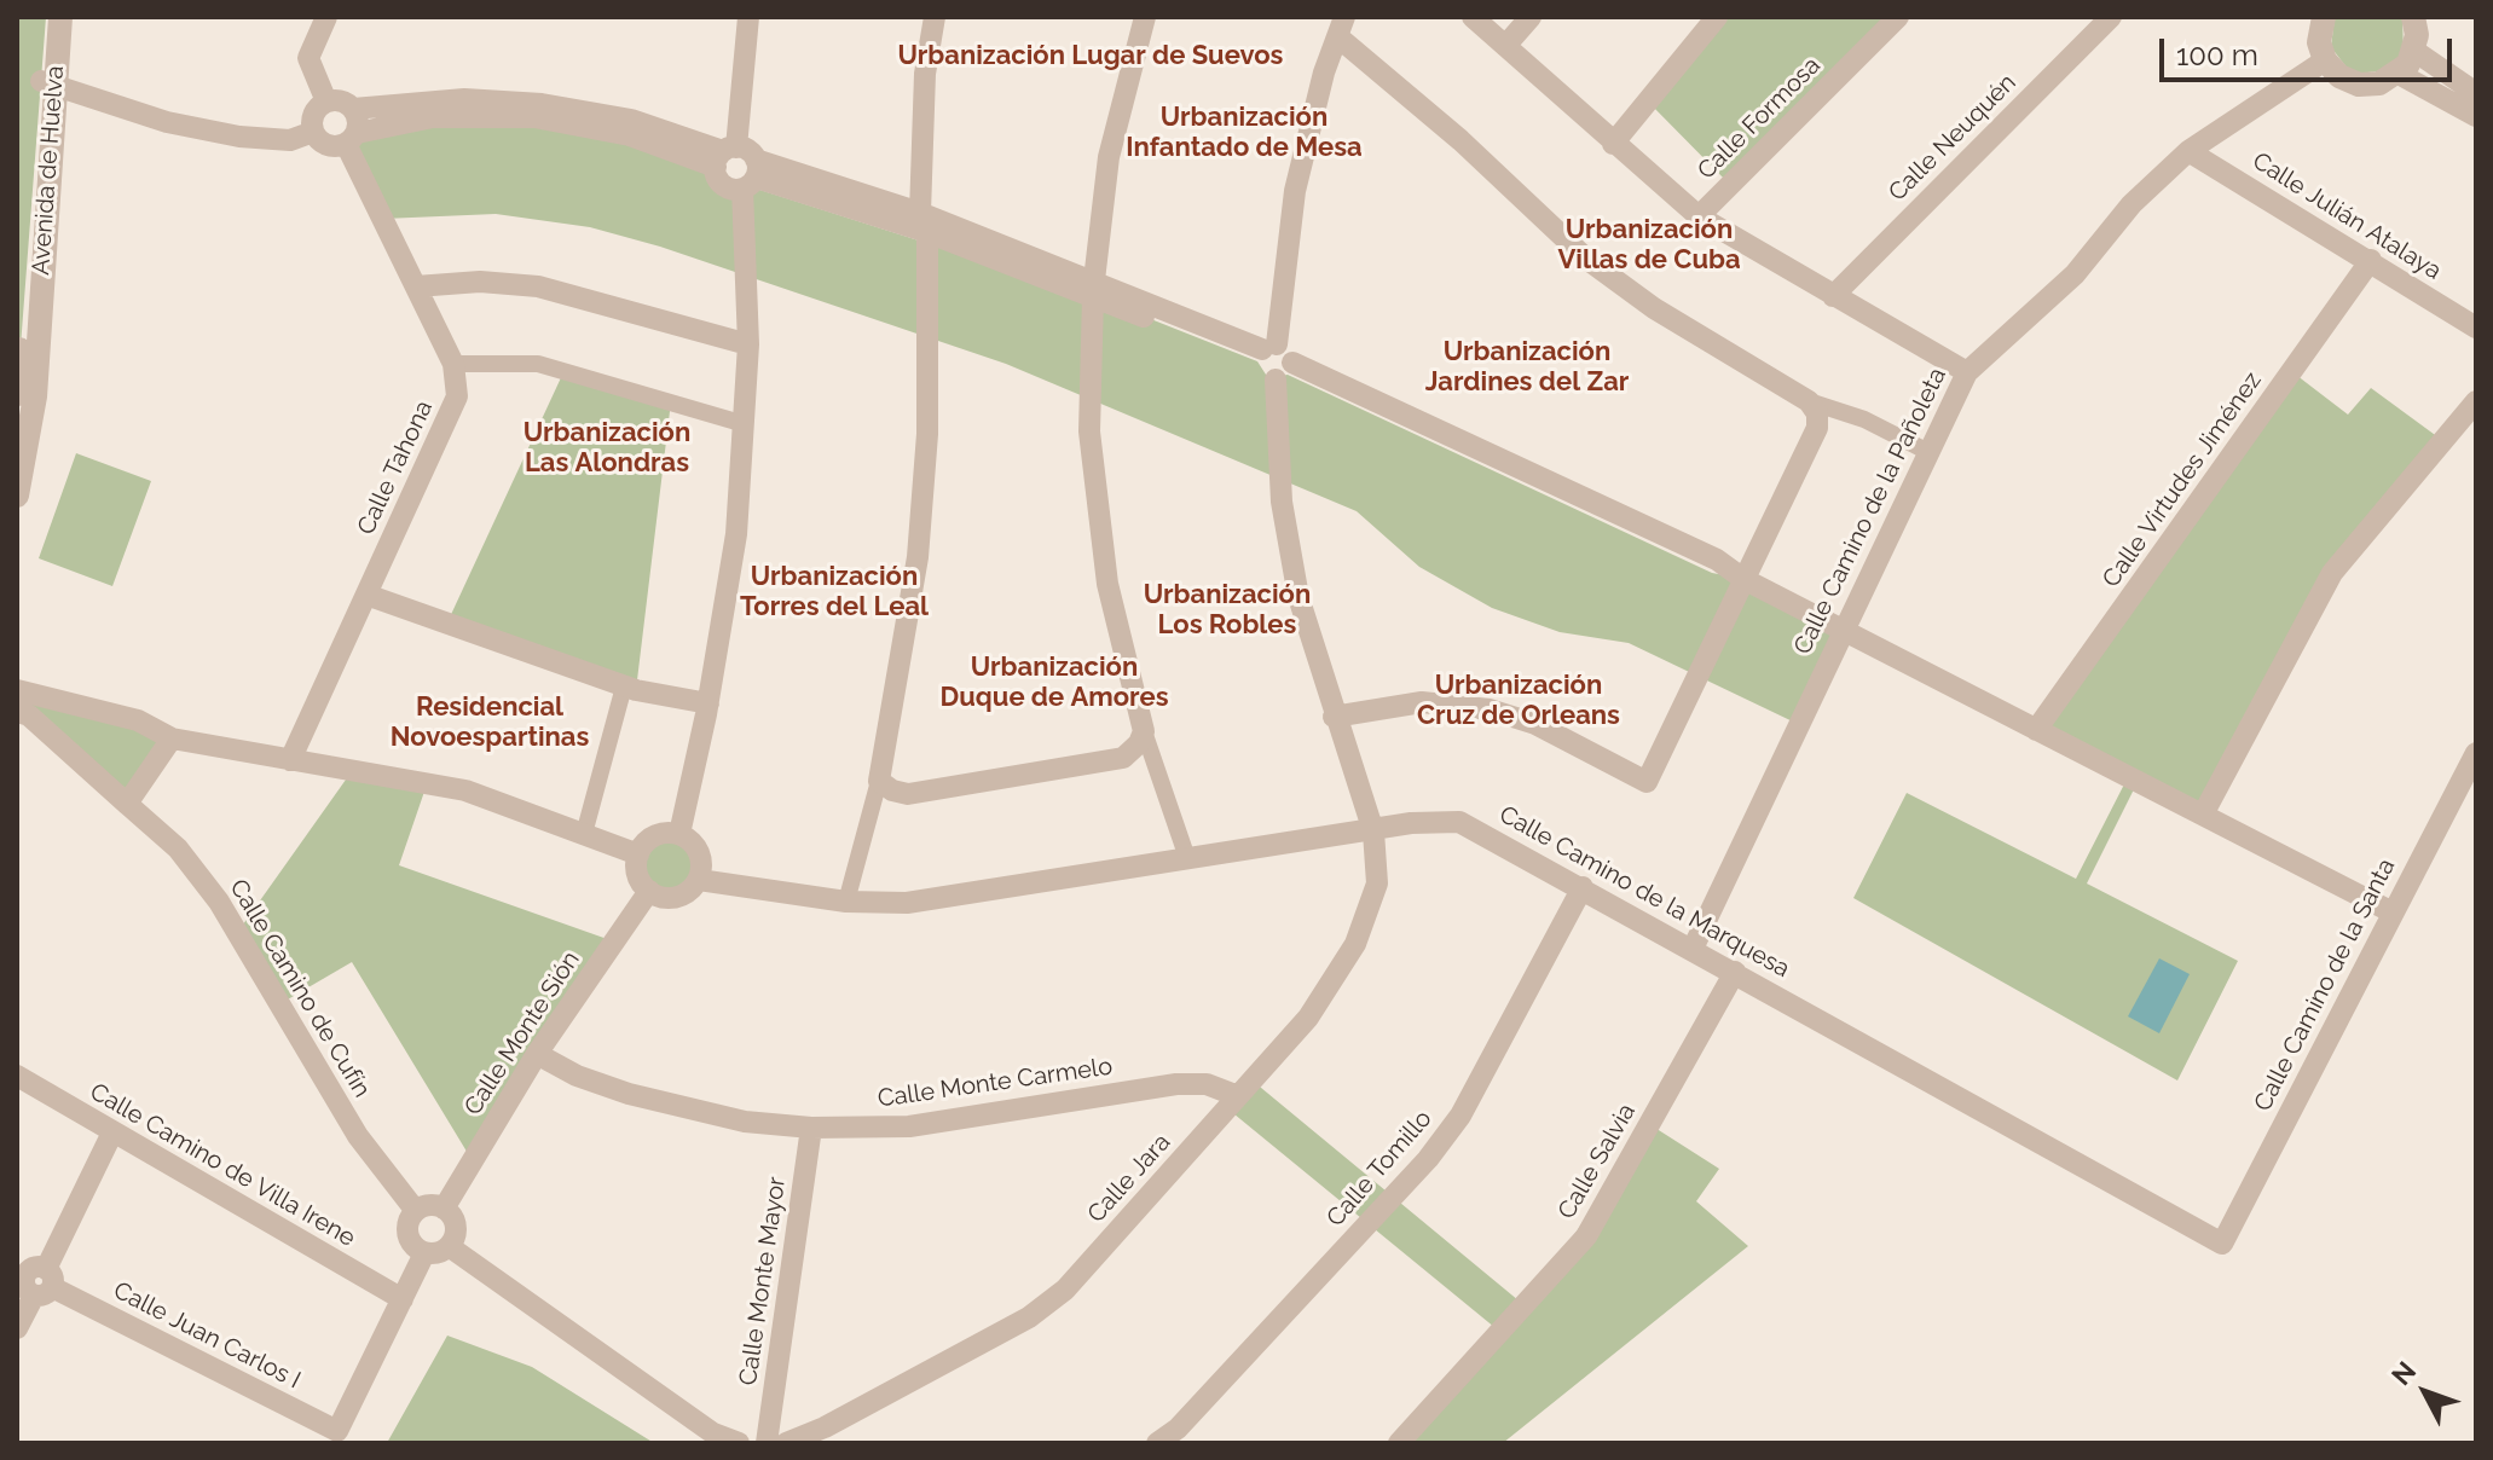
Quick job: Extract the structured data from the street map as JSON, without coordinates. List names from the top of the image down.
{
  "streets": {
    "street": [
      "Calle Formosa",
      "Calle Neuquén",
      "Avenida de Huelva",
      "Calle Julián Atalaya",
      "Calle Tahona",
      "Calle Virtudes Jiménez",
      "Calle Camino de la Pañoleta",
      "Calle Camino de la Marquesa",
      "Calle Camino de la Santa",
      "Calle Camino de Cufín",
      "Calle Monte Sión",
      "Calle Monte Carmelo",
      "Calle Salvia",
      "Calle Camino de Villa Irene",
      "Calle Tomillo",
      "Calle Jara",
      "Calle Monte Mayor",
      "Calle Juan Carlos I"
    ]
  },
  "crossings": [
    ["Calle Julián Atalaya", "Calle Virtudes Jiménez"],
    ["Calle Julián Atalaya", "Calle Camino de la Pañoleta"],
    ["Calle Camino de la Pañoleta", "Calle Camino de la Marquesa"],
    ["Calle Camino de la Marquesa", "Calle Camino de la Santa"],
    ["Calle Camino de la Marquesa", "Calle Monte Sión"],
    ["Calle Camino de la Marquesa", "Calle Salvia"],
    ["Calle Camino de la Marquesa", "Calle Tomillo"],
    ["Calle Camino de la Marquesa", "Calle Jara"],
    ["Calle Camino de Cufín", "Calle Monte Sión"],
    ["Calle Monte Sión", "Calle Monte Carmelo"],
    ["Calle Monte Carmelo", "Calle Jara"],
    ["Calle Monte Carmelo", "Calle Monte Mayor"],
    ["Calle Camino de Villa Irene", "Calle Juan Carlos I"]
  ],
  "districts": [
    "Urbanización Lugar de Suevos",
    "Urbanización Infantado de Mesa",
    "Urbanización Villas de Cuba",
    "Urbanización Jardines del Zar",
    "Urbanización Las Alondras",
    "Urbanización Torres del Leal",
    "Urbanización Los Robles",
    "Urbanización Duque de Amores",
    "Urbanización Cruz de Orleans",
    "Residencial Novoespartinas"
  ],
  "scale_bar": "100 m",
  "north": "top left"
}
